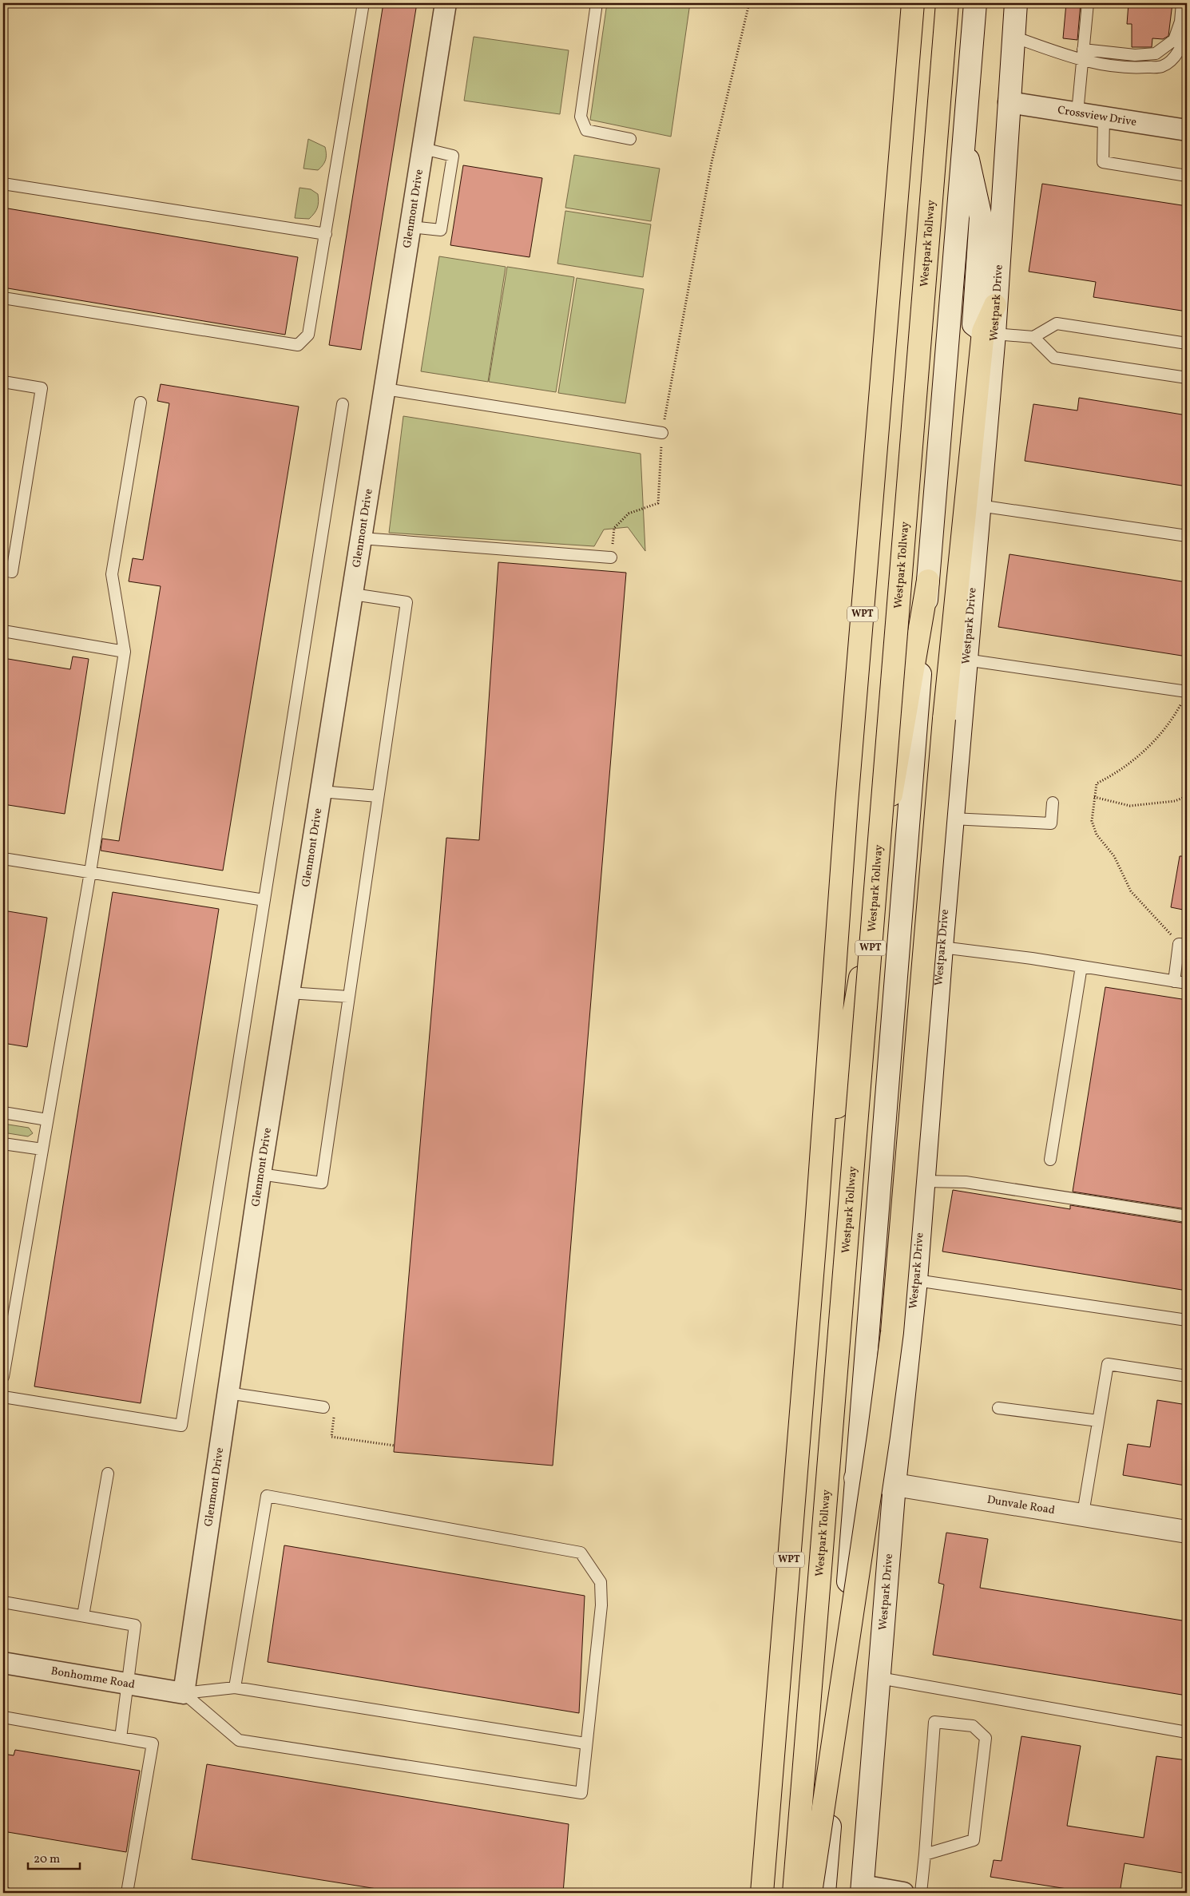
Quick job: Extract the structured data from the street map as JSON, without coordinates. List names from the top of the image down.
{
  "streets": {
    "highway": ["Westpark Tollway", "WPT"],
    "main road": ["Westpark Drive", "Dunvale Road"],
    "street": ["Crossview Drive", "Glenmont Drive", "Bonhomme Road"]
  },
  "crossings": [
    ["Crossview Drive", "Westpark Drive"],
    ["Glenmont Drive", "Bonhomme Road"],
    ["Westpark Drive", "Dunvale Road"]
  ],
  "scale_bar": "20 m"
}
